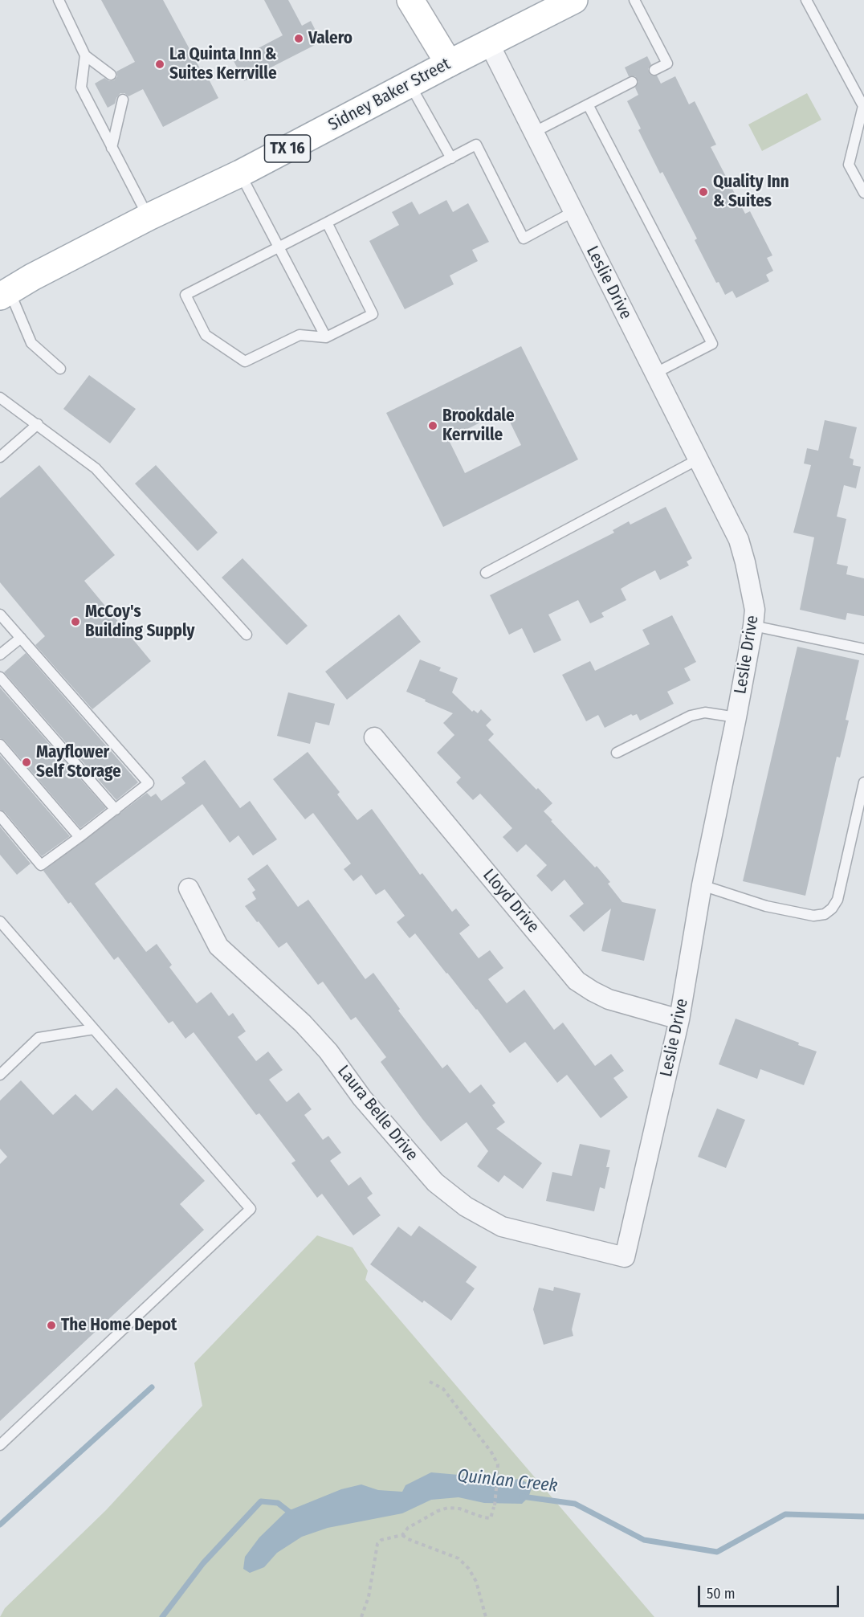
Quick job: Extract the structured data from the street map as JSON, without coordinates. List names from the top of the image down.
{
  "streets": {
    "main road": ["Sidney Baker Street", "TX 16"],
    "street": ["Leslie Drive", "Lloyd Drive", "Laura Belle Drive"]
  },
  "crossings": [
    ["Sidney Baker Street", "Leslie Drive"],
    ["Leslie Drive", "Lloyd Drive"],
    ["Leslie Drive", "Laura Belle Drive"]
  ],
  "water": ["Quinlan Creek"],
  "places": [
    "Valero",
    "La Quinta Inn & Suites Kerrville",
    "Quality Inn & Suites",
    "Brookdale Kerrville",
    "McCoy's Building Supply",
    "Mayflower Self Storage",
    "The Home Depot"
  ],
  "scale_bar": "50 m"
}
